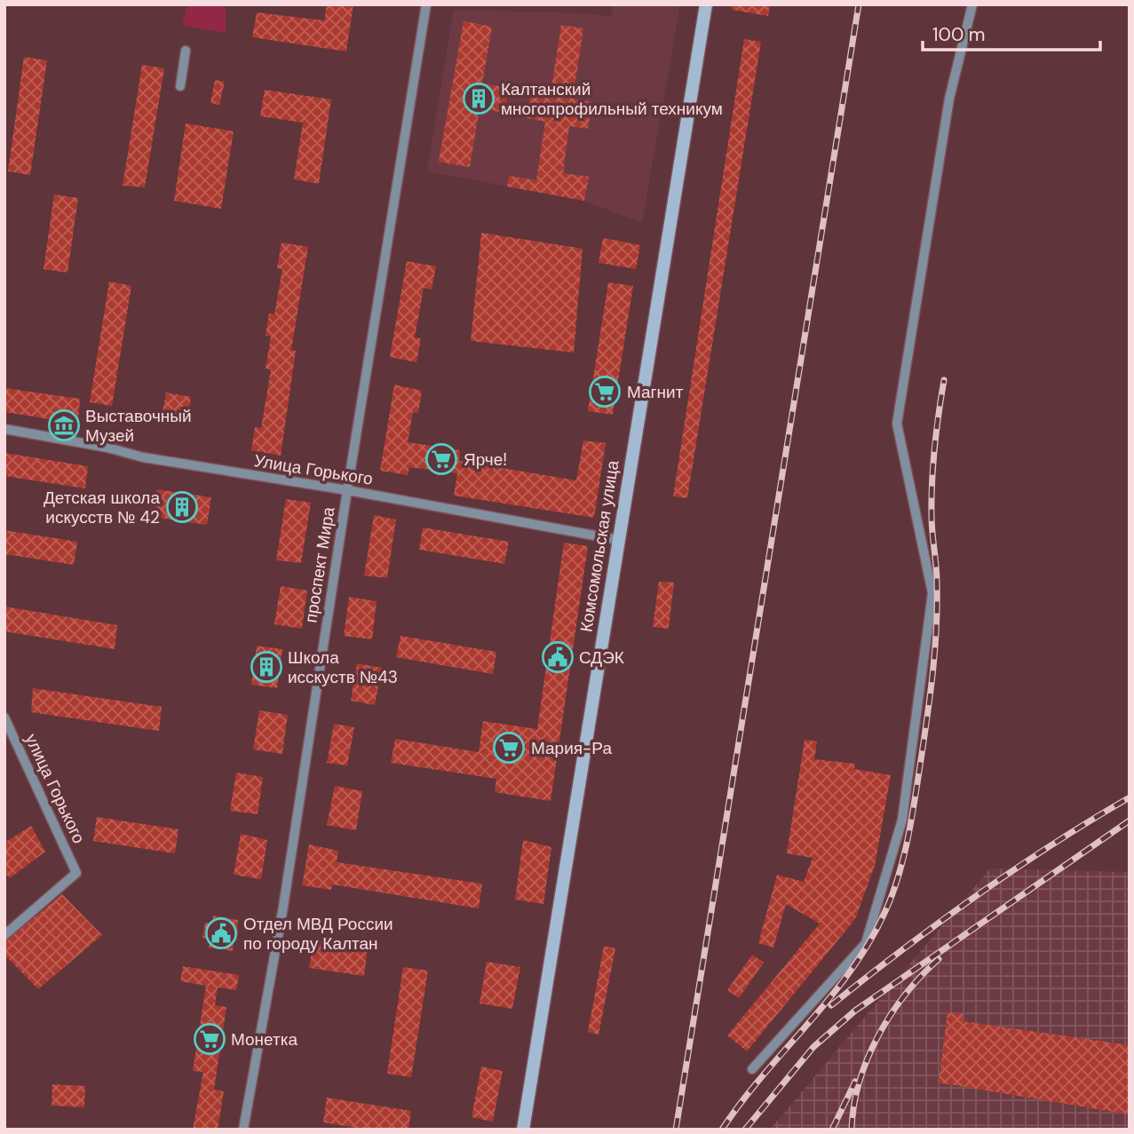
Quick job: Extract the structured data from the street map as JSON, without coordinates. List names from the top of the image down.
{
  "streets": {
    "street": [
      "Улица Горького",
      "Комсомольская улица",
      "проспект Мира",
      "улица Горького"
    ]
  },
  "crossings": [
    ["Улица Горького", "Комсомольская улица"],
    ["Улица Горького", "проспект Мира"]
  ],
  "places": {
    "building": ["Калтанский многопрофильный техникум", "Детская школа искусств № 42", "Школа исскуств №43"],
    "supermarket": [
      "Магнит",
      "Ярче!",
      "Мария-Ра",
      "Монетка"
    ],
    "museum": ["Выставочный Музей"],
    "public building": ["СДЭК", "Отдел МВД России по городу Калтан"]
  },
  "scale_bar": "100 m"
}
